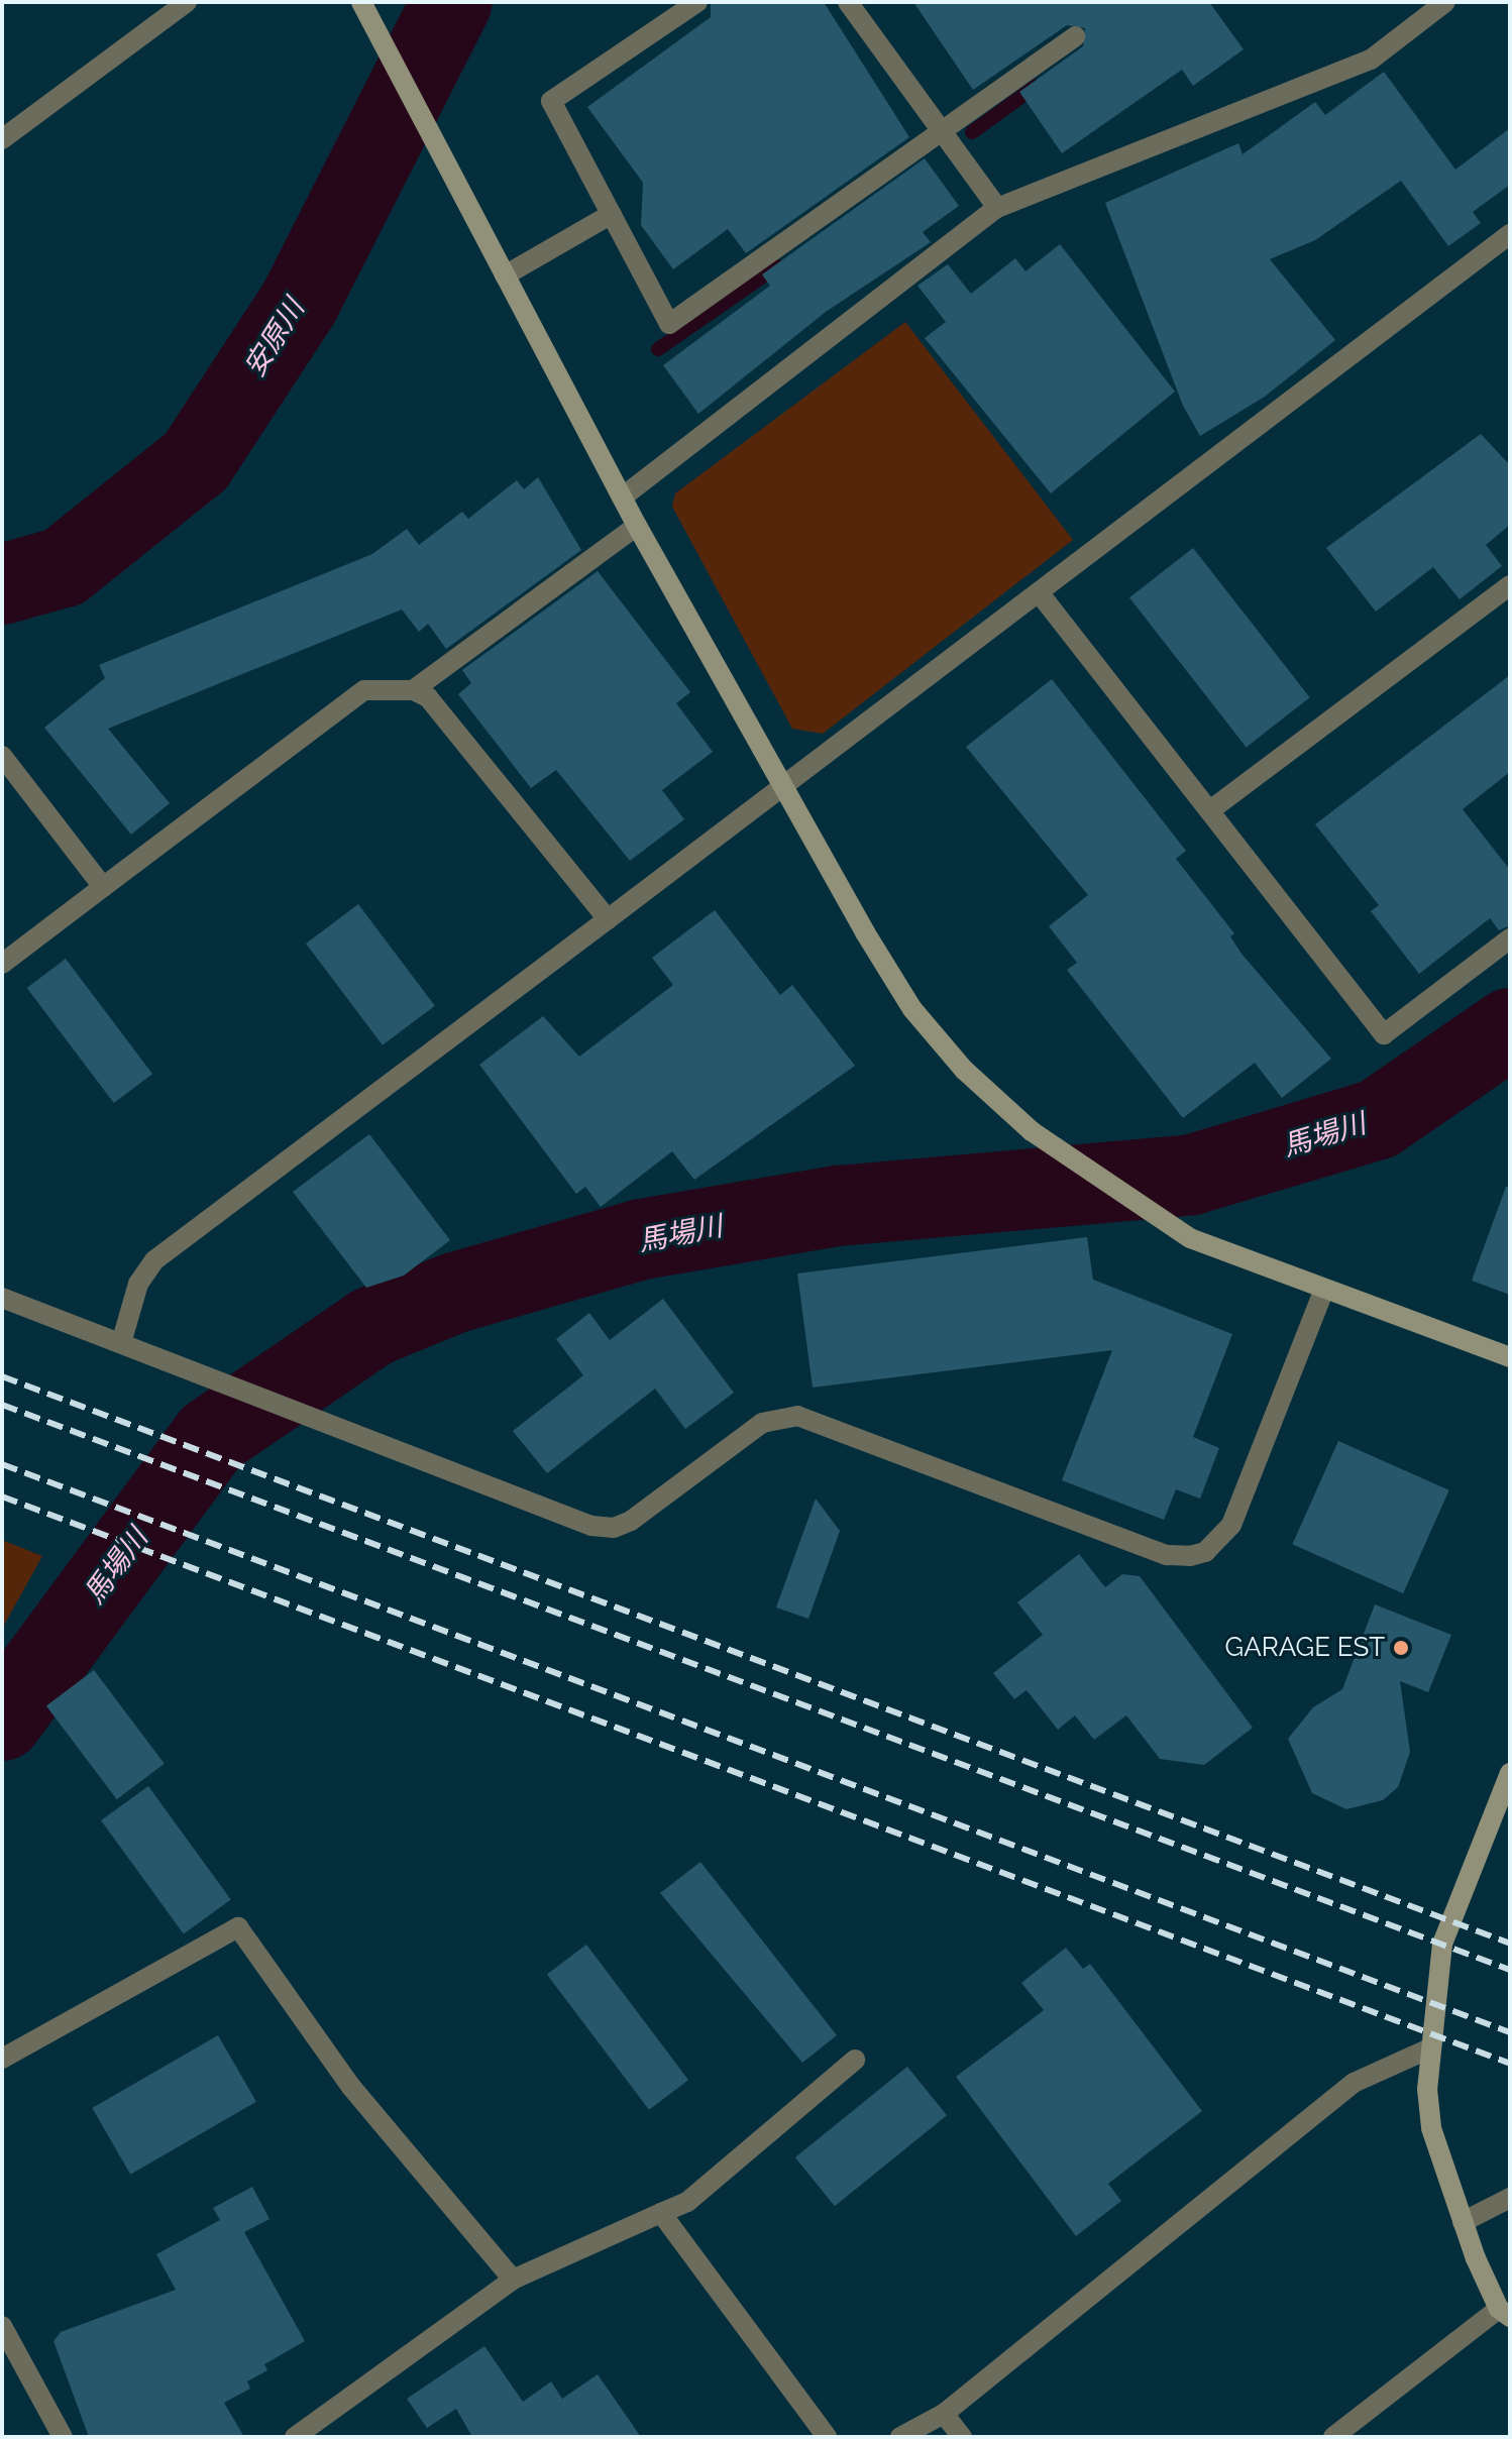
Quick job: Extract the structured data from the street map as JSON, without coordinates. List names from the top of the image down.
{
  "water": ["安原川", "馬場川"],
  "places": ["GARAGE EST"]
}
